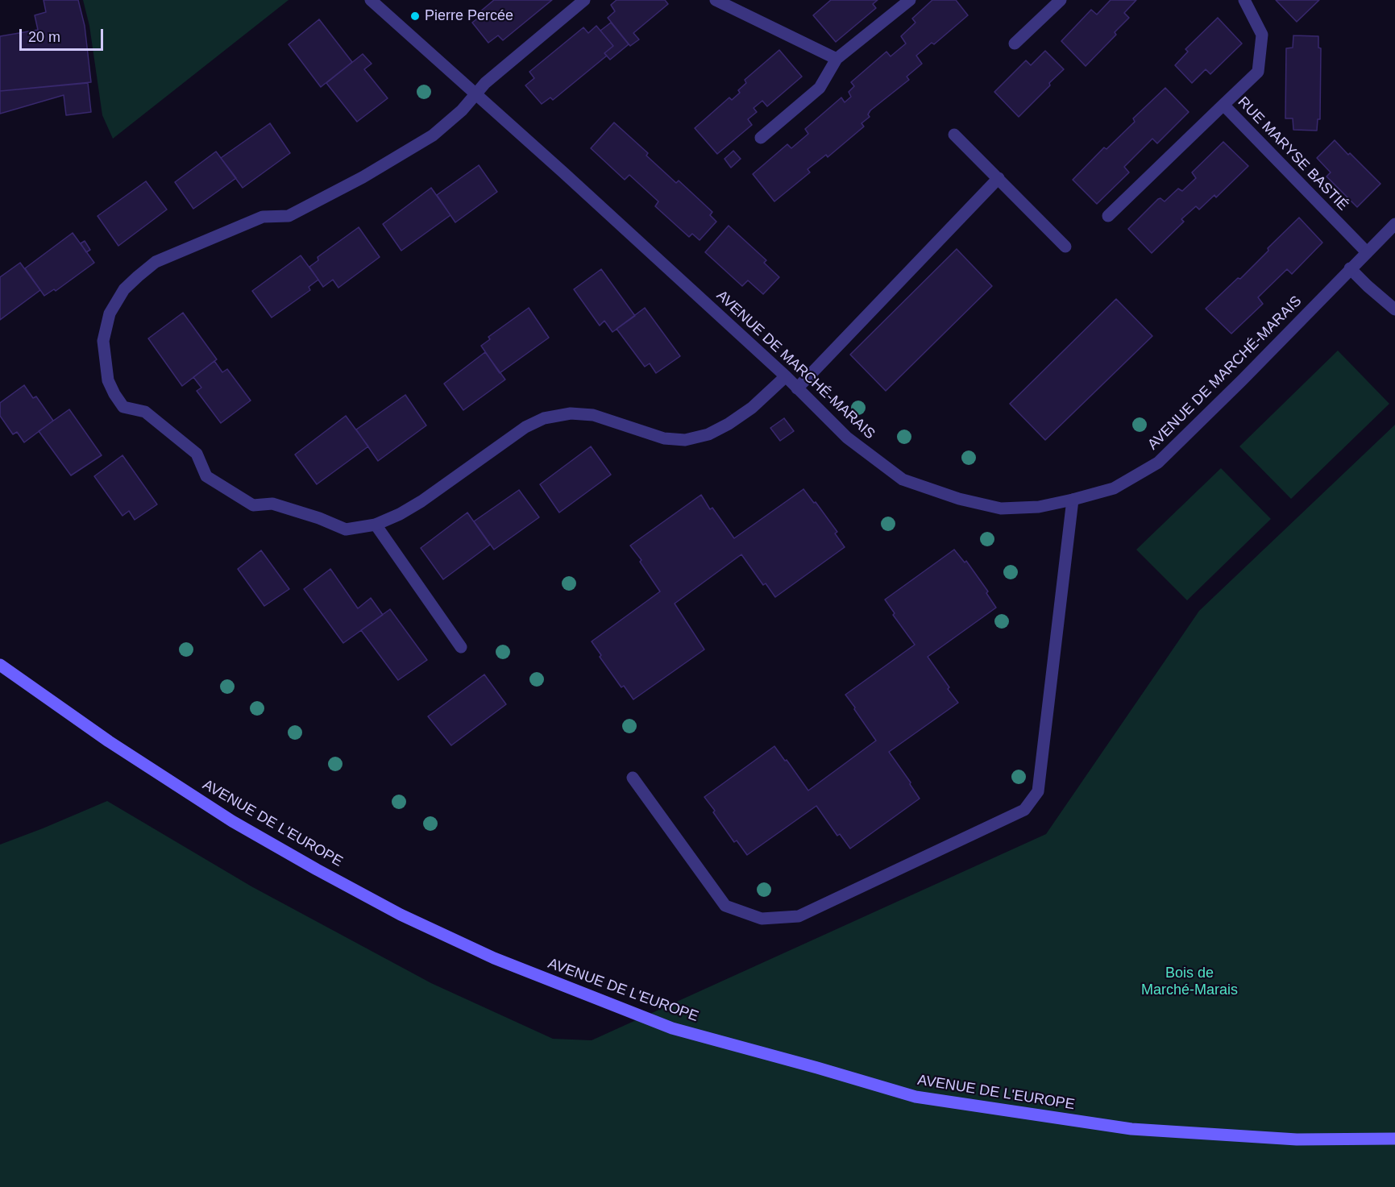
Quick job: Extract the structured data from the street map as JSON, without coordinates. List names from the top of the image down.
{
  "streets": {
    "main road": ["AVENUE DE L'EUROPE"],
    "street": ["RUE MARYSE BASTIÉ", "AVENUE DE MARCHÉ-MARAIS"]
  },
  "crossings": [
    ["RUE MARYSE BASTIÉ", "AVENUE DE MARCHÉ-MARAIS"]
  ],
  "parks": ["Bois de Marché-Marais"],
  "places": ["Pierre Percée"],
  "scale_bar": "20 m"
}
